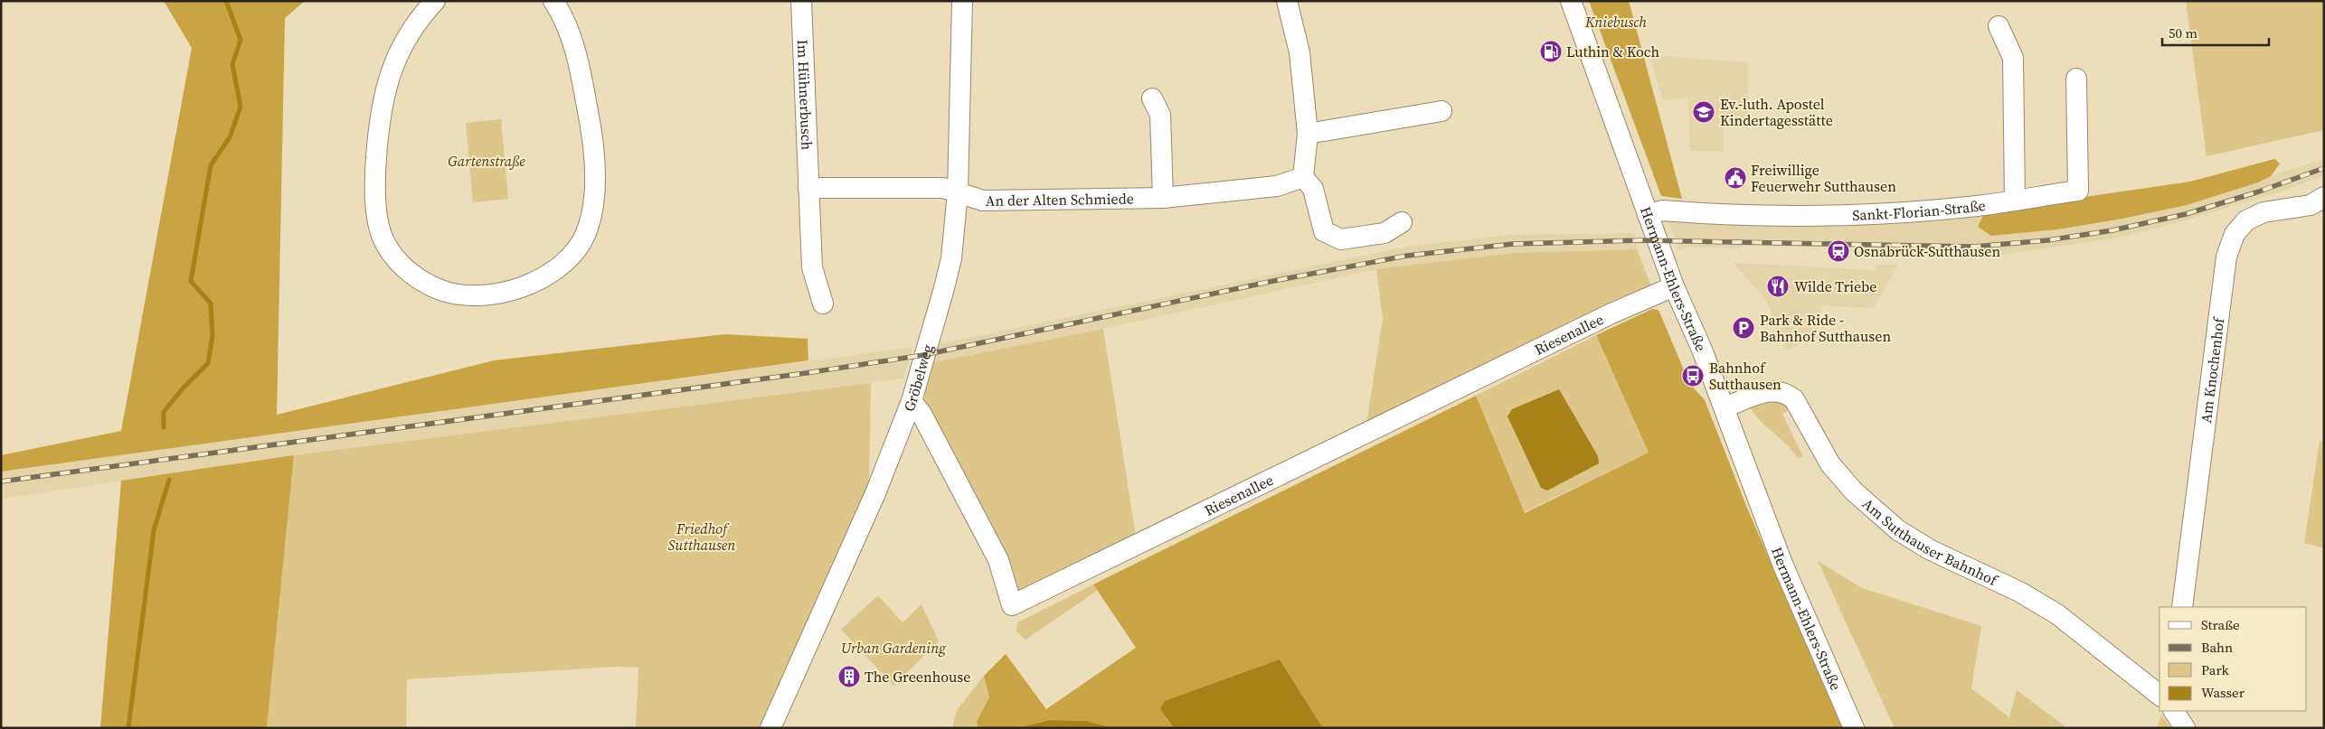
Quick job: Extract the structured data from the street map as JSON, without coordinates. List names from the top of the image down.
{
  "streets": {
    "street": [
      "Im Hühnerbusch",
      "An der Alten Schmiede",
      "Sankt-Florian-Straße",
      "Hermann-Ehlers-Straße",
      "Riesenallee",
      "Am Knochenhof",
      "Gröbelweg",
      "Am Sutthauser Bahnhof"
    ]
  },
  "crossings": [
    ["An der Alten Schmiede", "Gröbelweg"],
    ["Sankt-Florian-Straße", "Hermann-Ehlers-Straße"],
    ["Hermann-Ehlers-Straße", "Riesenallee"],
    ["Hermann-Ehlers-Straße", "Am Sutthauser Bahnhof"],
    ["Riesenallee", "Gröbelweg"]
  ],
  "parks": [
    "Kniebusch",
    "Gartenstraße",
    "Friedhof Sutthausen",
    "Urban Gardening"
  ],
  "places": {
    "fuel station": ["Luthin & Koch"],
    "school or university": ["Ev.-luth. Apostel Kindertagesstätte"],
    "public building": ["Freiwillige Feuerwehr Sutthausen"],
    "station": ["Osnabrück-Sutthausen"],
    "restaurant": ["Wilde Triebe"],
    "parking": ["Park & Ride - Bahnhof Sutthausen"],
    "bus stop": ["Bahnhof Sutthausen"],
    "building": ["The Greenhouse"]
  },
  "legend": [
    "Straße",
    "Bahn",
    "Park",
    "Wasser"
  ],
  "scale_bar": "50 m"
}
